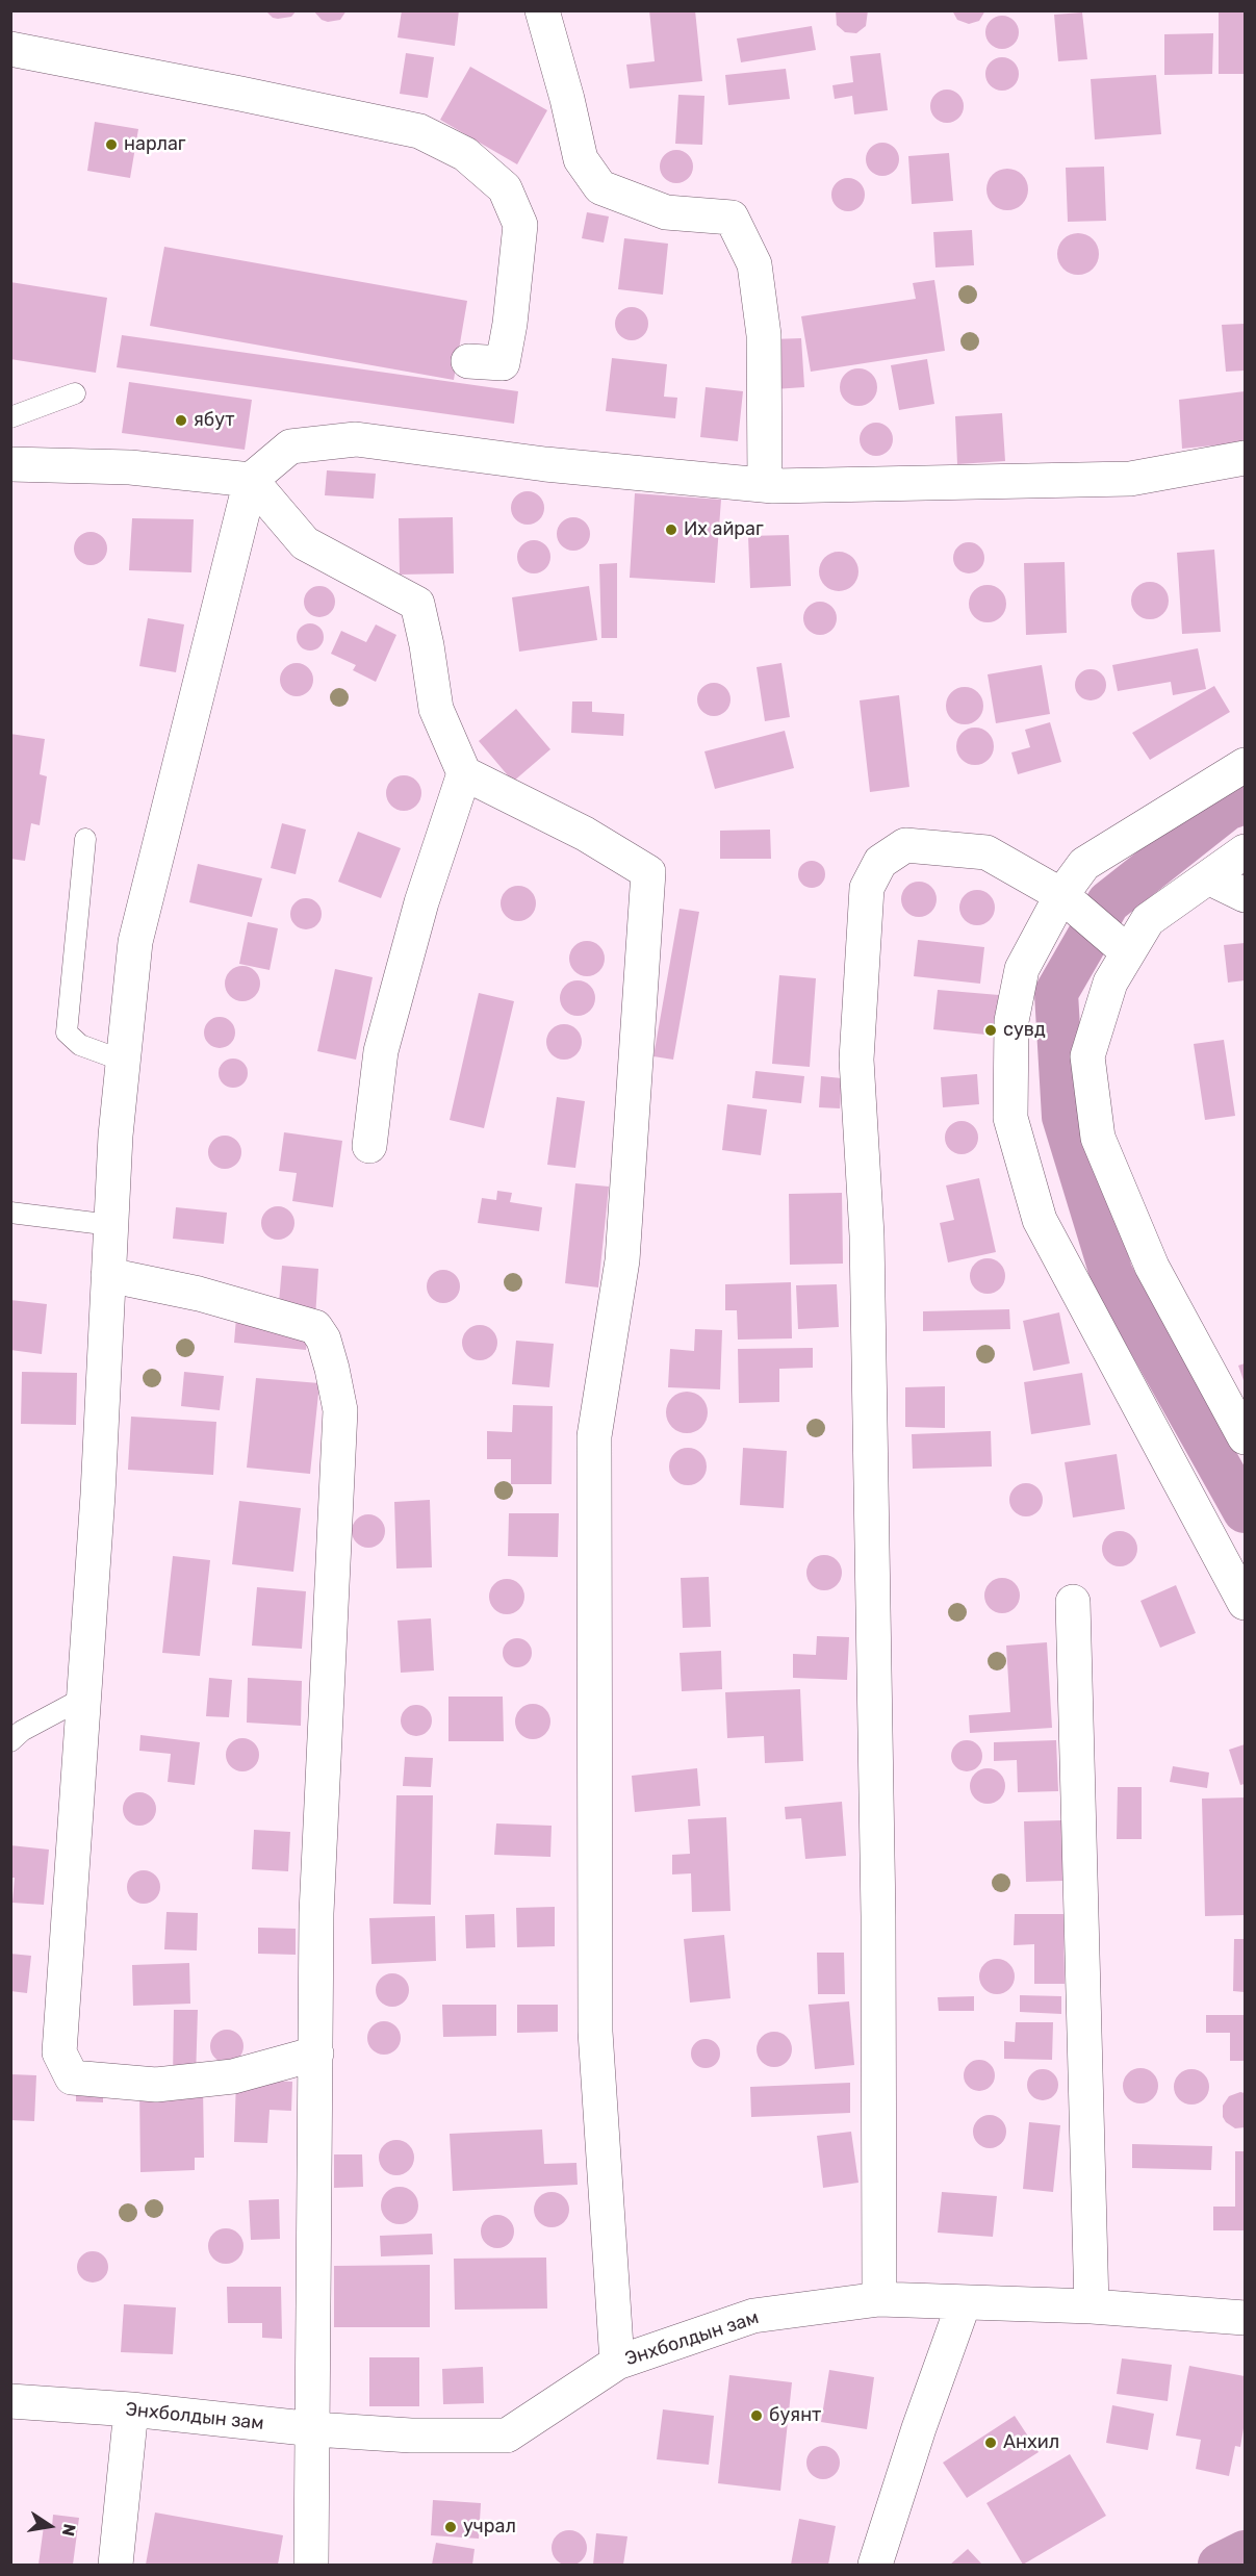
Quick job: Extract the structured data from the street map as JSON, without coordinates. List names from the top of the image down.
{
  "streets": {
    "street": ["Энхболдын зам"]
  },
  "places": [
    "нарлаг",
    "ябут",
    "Их айраг",
    "сувд",
    "буянт",
    "Анхил",
    "учрал"
  ],
  "north": "right"
}
